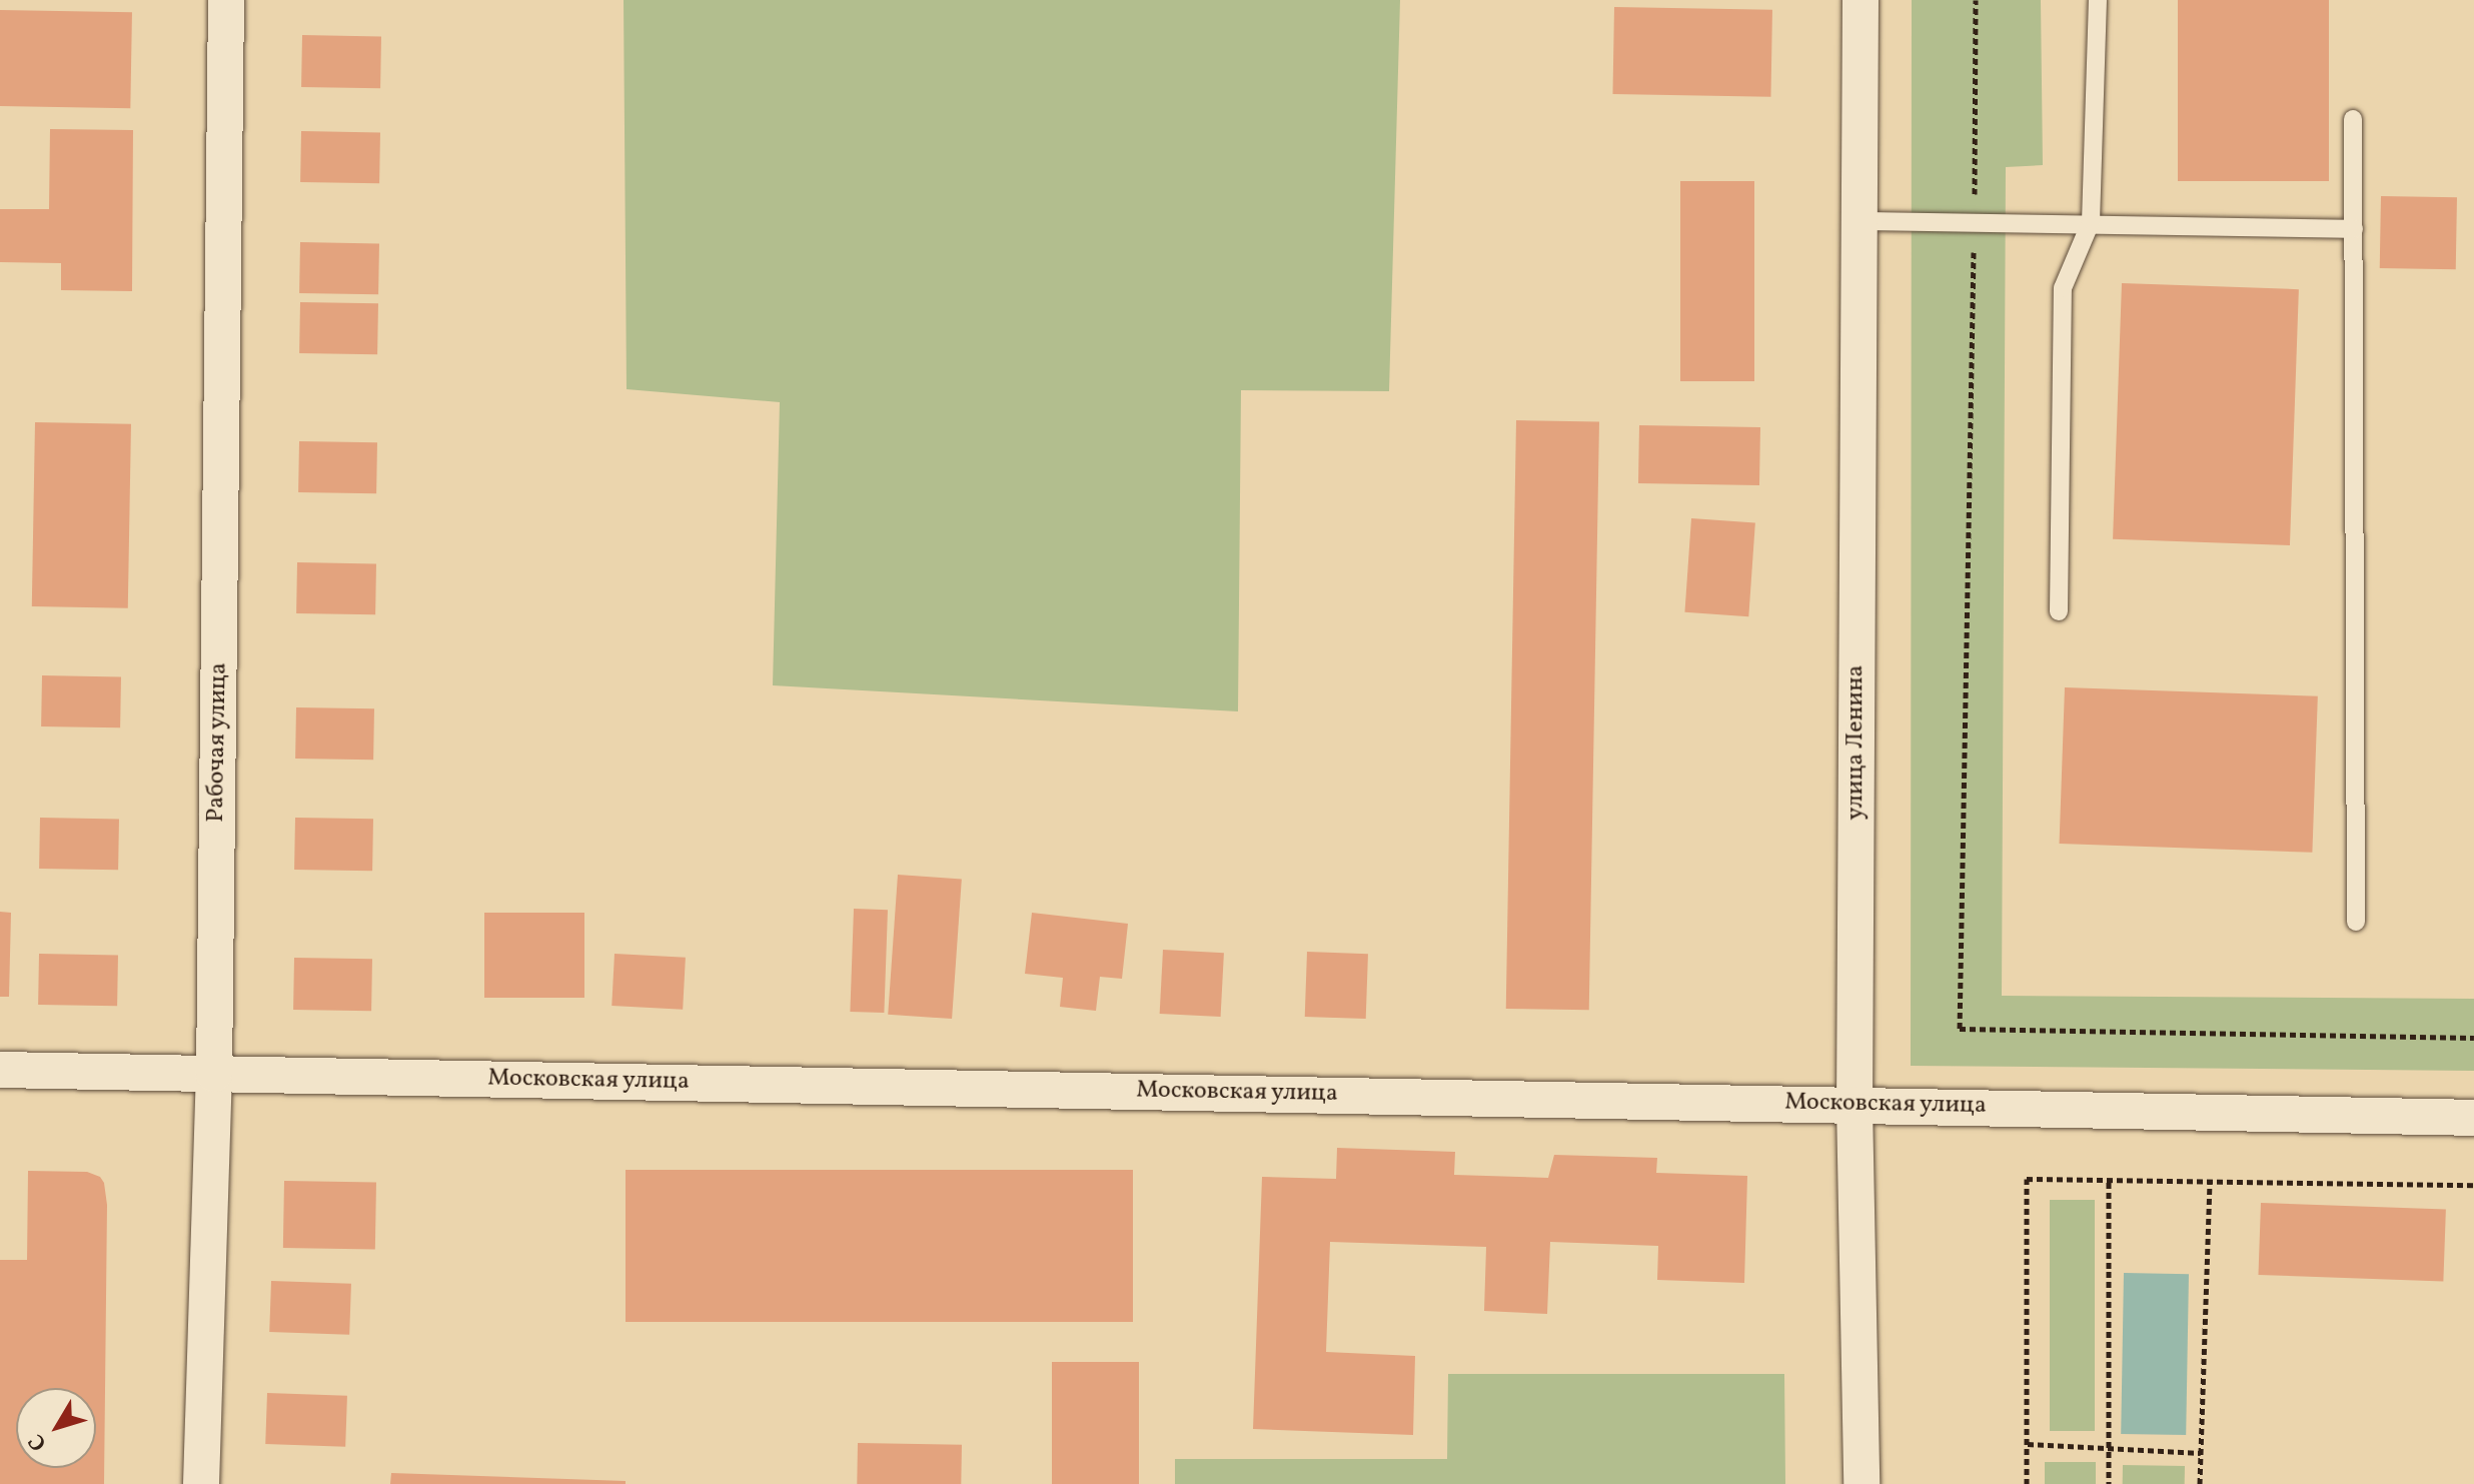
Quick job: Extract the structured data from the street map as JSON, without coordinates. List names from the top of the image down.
{
  "streets": {
    "street": ["Рабочая улица", "улица Ленина", "Московская улица"]
  },
  "crossings": [
    ["Рабочая улица", "Московская улица"],
    ["улица Ленина", "Московская улица"]
  ],
  "north": "bottom left"
}
